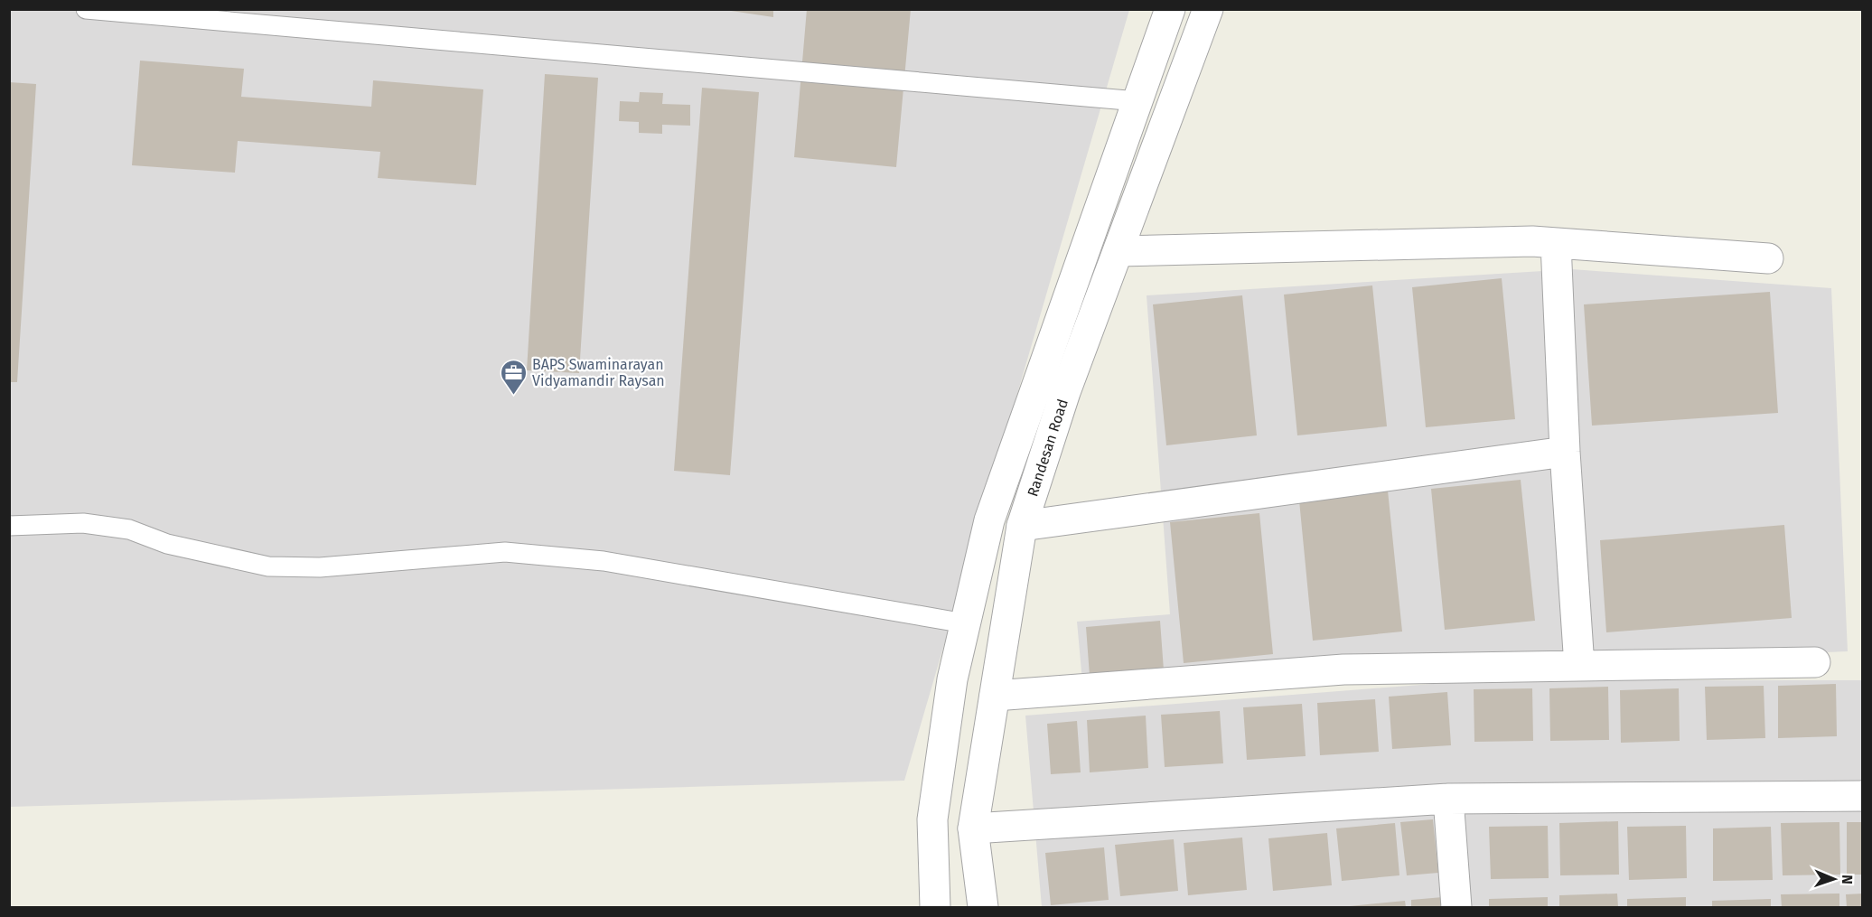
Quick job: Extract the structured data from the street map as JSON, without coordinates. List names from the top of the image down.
{
  "streets": {
    "street": ["Randesan Road"]
  },
  "places": {
    "office": ["BAPS Swaminarayan Vidyamandir Raysan"]
  },
  "north": "right"
}
